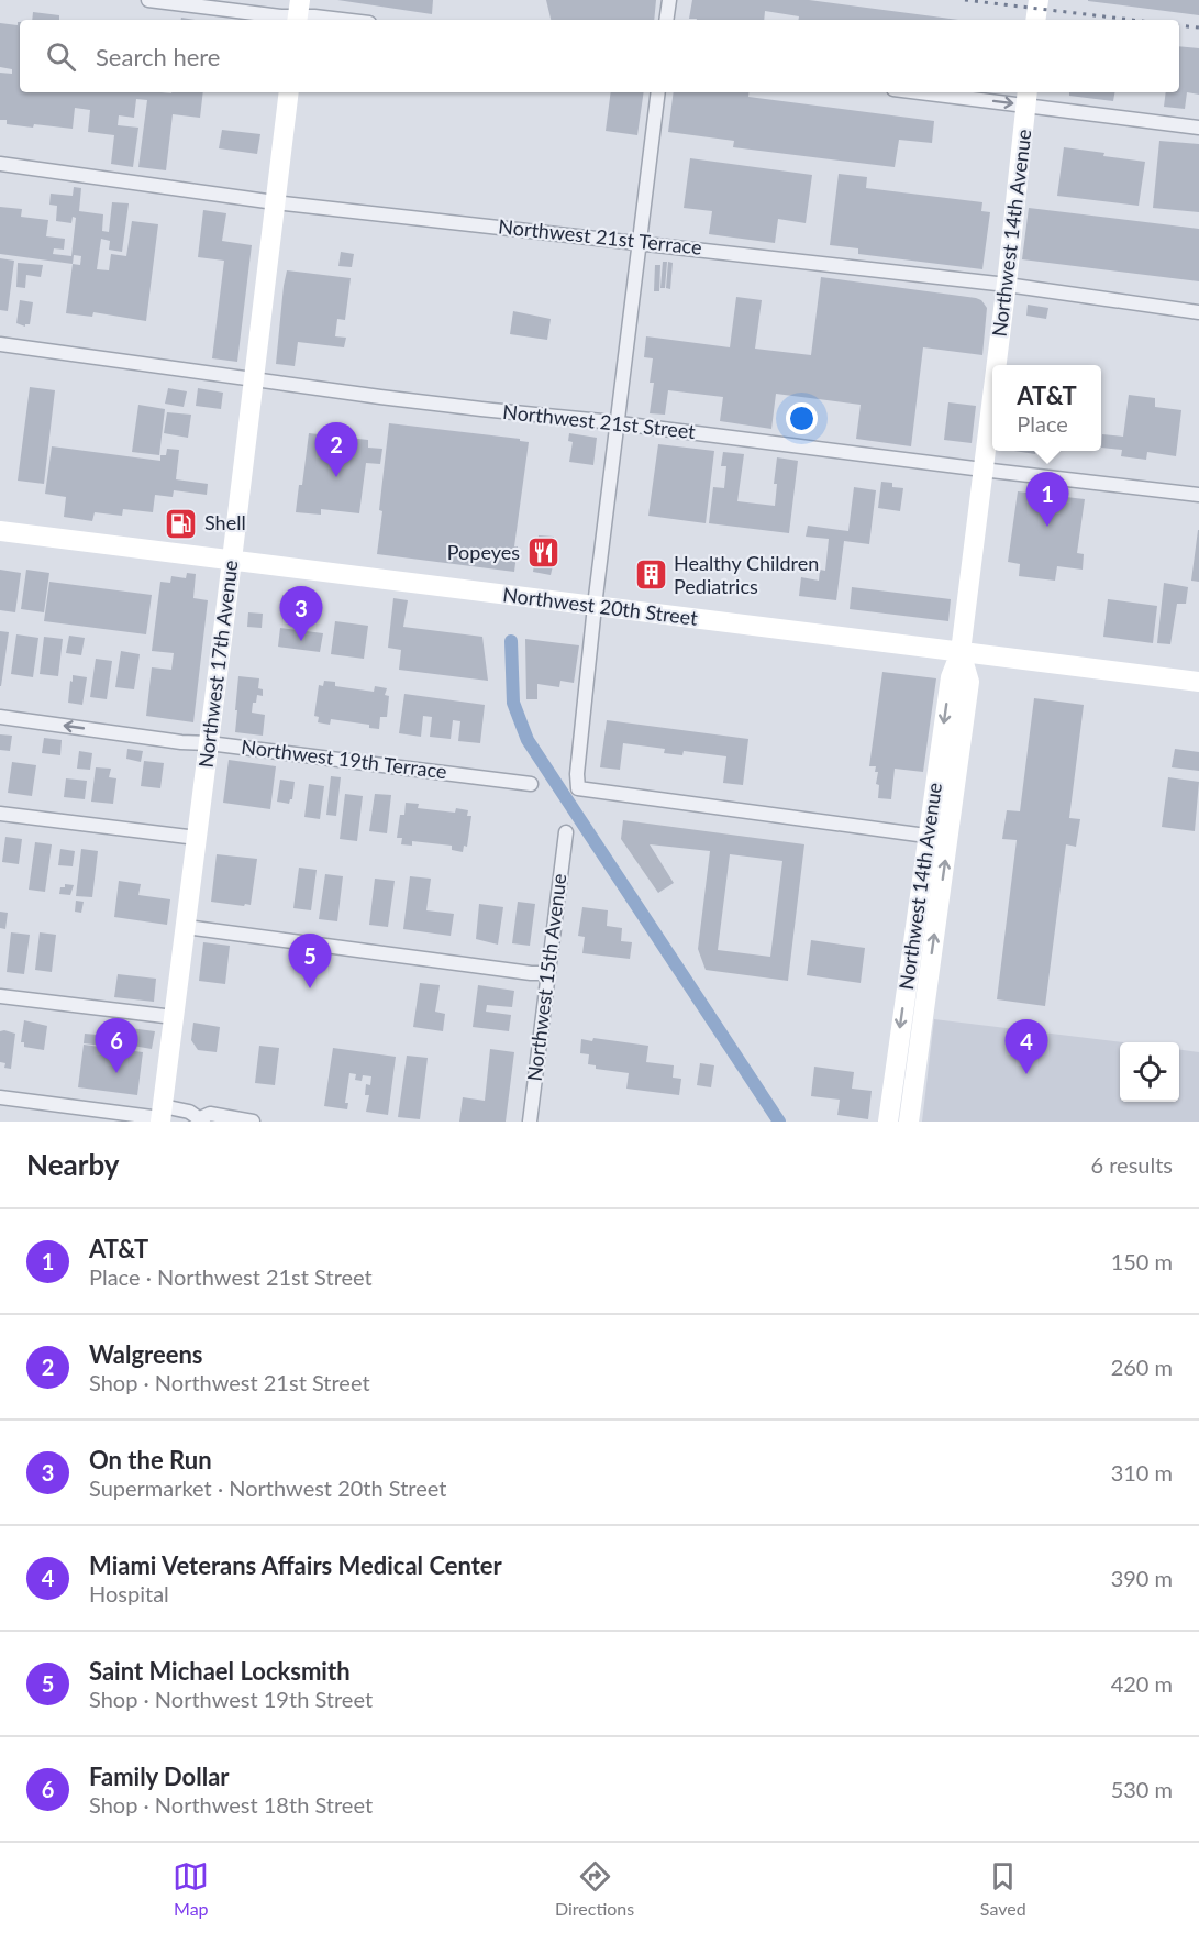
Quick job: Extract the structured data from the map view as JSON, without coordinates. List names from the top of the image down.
{
  "streets": {
    "main road": ["Northwest 14th Avenue", "Northwest 20th Street", "Northwest 17th Avenue"],
    "street": [
      "Northwest 21st Terrace",
      "Northwest 21st Street",
      "Northwest 19th Terrace",
      "Northwest 15th Avenue"
    ]
  },
  "crossings": [
    ["Northwest 14th Avenue", "Northwest 21st Terrace"],
    ["Northwest 14th Avenue", "Northwest 21st Street"],
    ["Northwest 14th Avenue", "Northwest 20th Street"],
    ["Northwest 21st Terrace", "Northwest 17th Avenue"],
    ["Northwest 21st Street", "Northwest 17th Avenue"],
    ["Northwest 20th Street", "Northwest 17th Avenue"],
    ["Northwest 17th Avenue", "Northwest 19th Terrace"]
  ],
  "places": {
    "fuel station": ["Shell"],
    "restaurant": ["Popeyes"],
    "building": ["Healthy Children Pediatrics"]
  },
  "page": {
    "search": "Search here",
    "popup": ["AT&T", "Place"],
    "pins": [
      "2",
      "1",
      "3",
      "5",
      "6",
      "4"
    ],
    "heading": ["Nearby", "6 results"],
    "list": [
      {
        "mark": "1",
        "name": "AT&T",
        "note": "Place · Northwest 21st Street",
        "value": "150 m"
      },
      {
        "mark": "2",
        "name": "Walgreens",
        "note": "Shop · Northwest 21st Street",
        "value": "260 m"
      },
      {
        "mark": "3",
        "name": "On the Run",
        "note": "Supermarket · Northwest 20th Street",
        "value": "310 m"
      },
      {
        "mark": "4",
        "name": "Miami Veterans Affairs Medical Center",
        "note": "Hospital",
        "value": "390 m"
      },
      {
        "mark": "5",
        "name": "Saint Michael Locksmith",
        "note": "Shop · Northwest 19th Street",
        "value": "420 m"
      },
      {
        "mark": "6",
        "name": "Family Dollar",
        "note": "Shop · Northwest 18th Street",
        "value": "530 m"
      }
    ],
    "nav": ["Map", "Directions", "Saved"]
  }
}
